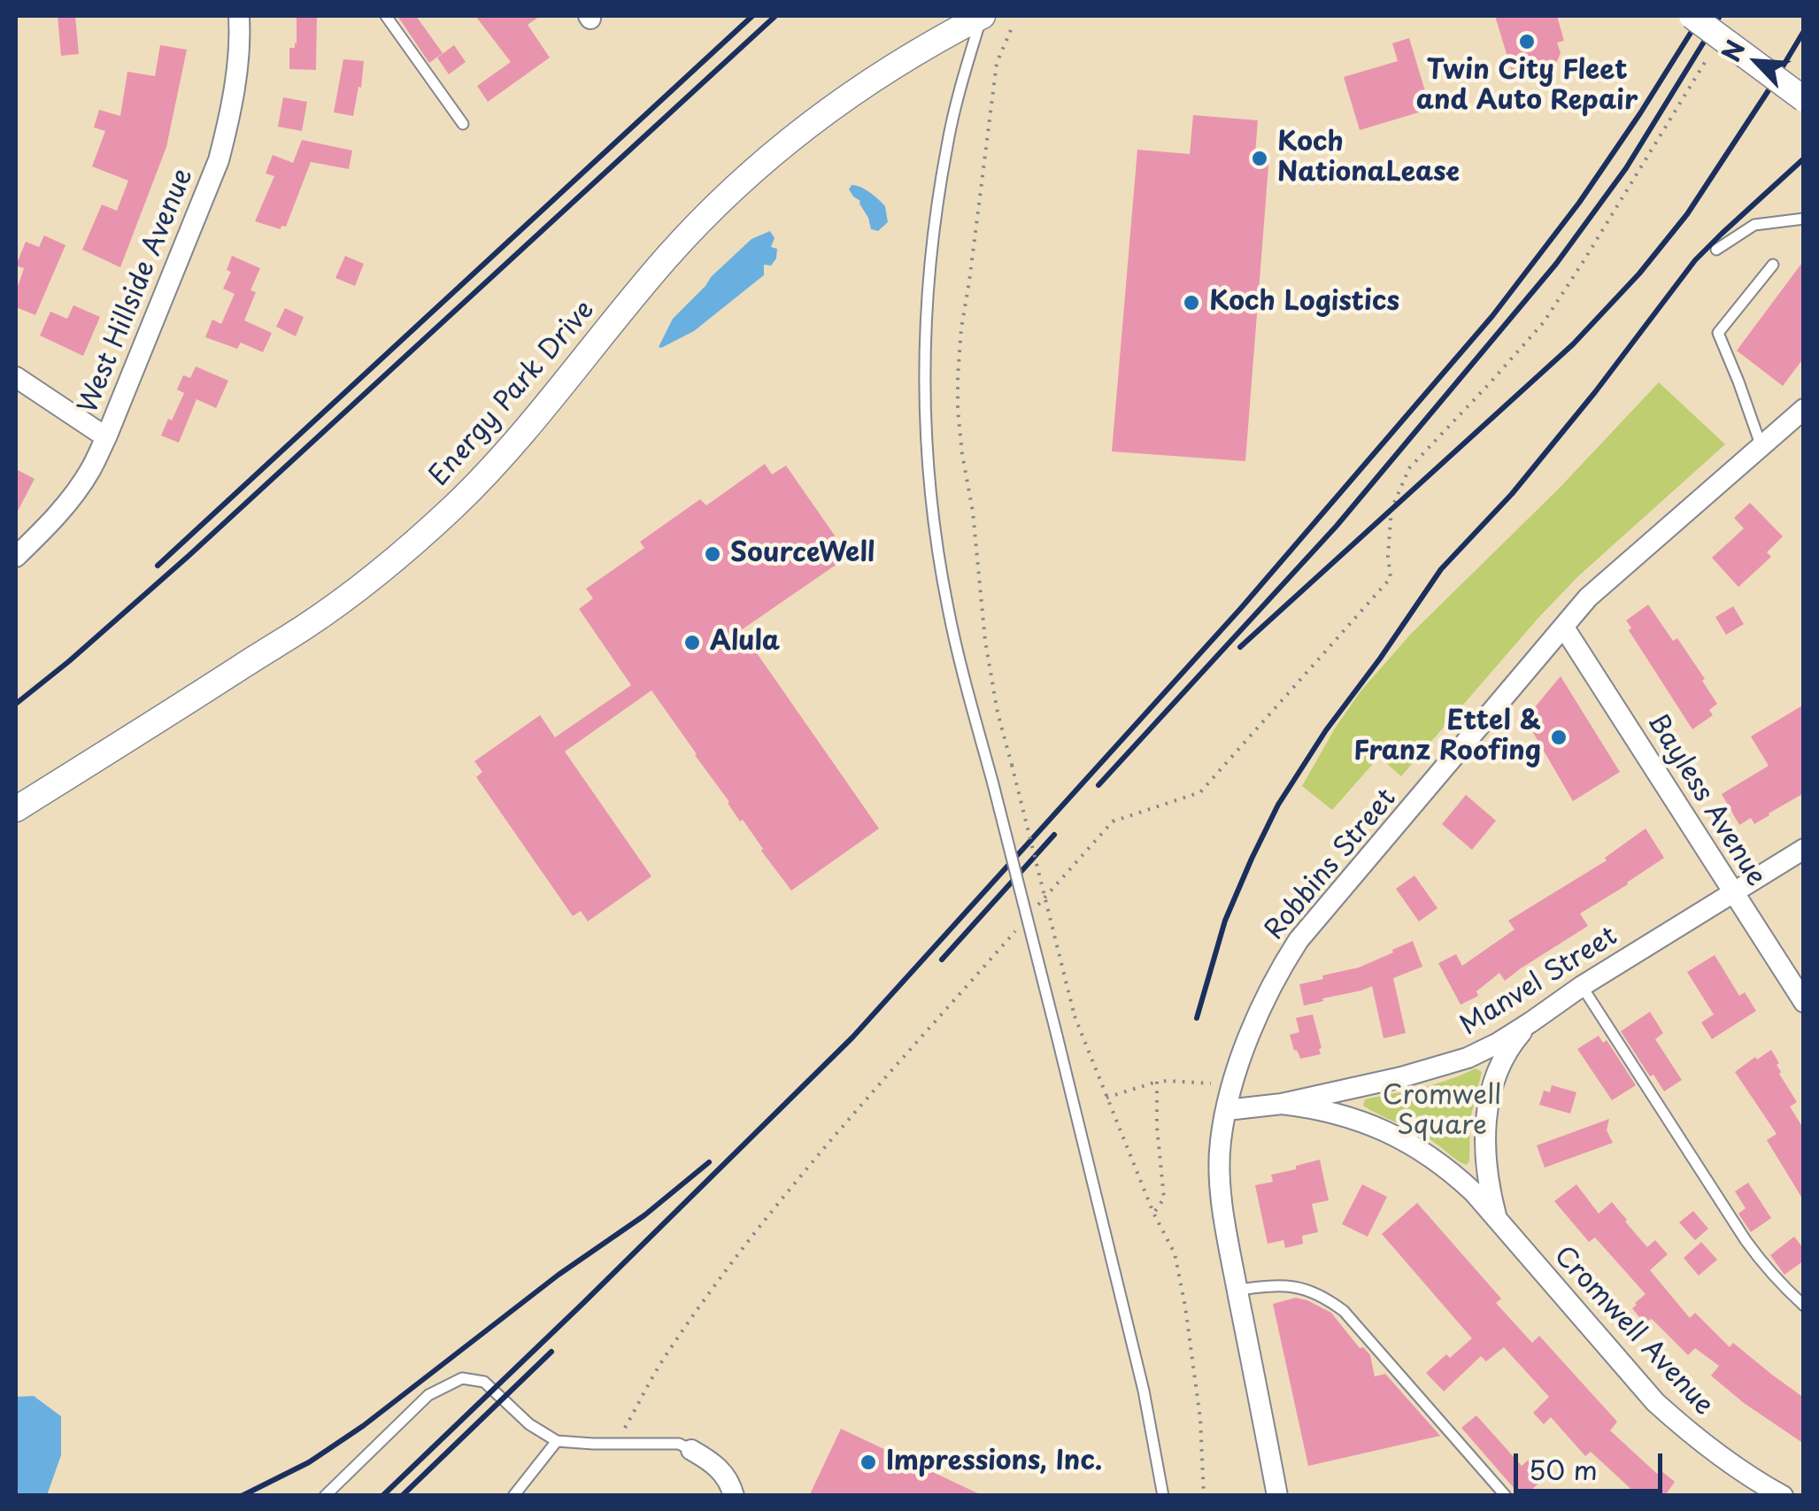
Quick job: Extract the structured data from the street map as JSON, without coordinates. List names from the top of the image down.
{
  "streets": {
    "street": [
      "West Hillside Avenue",
      "Energy Park Drive",
      "Bayless Avenue",
      "Robbins Street",
      "Manvel Street",
      "Cromwell Avenue"
    ]
  },
  "crossings": [
    ["Bayless Avenue", "Robbins Street"],
    ["Bayless Avenue", "Manvel Street"],
    ["Robbins Street", "Manvel Street"],
    ["Manvel Street", "Cromwell Avenue"]
  ],
  "parks": ["Cromwell Square"],
  "places": [
    "Twin City Fleet and Auto Repair",
    "Koch NationaLease",
    "Koch Logistics",
    "SourceWell",
    "Alula",
    "Ettel & Franz Roofing",
    "Impressions, Inc."
  ],
  "scale_bar": "50 m",
  "north": "top left"
}
